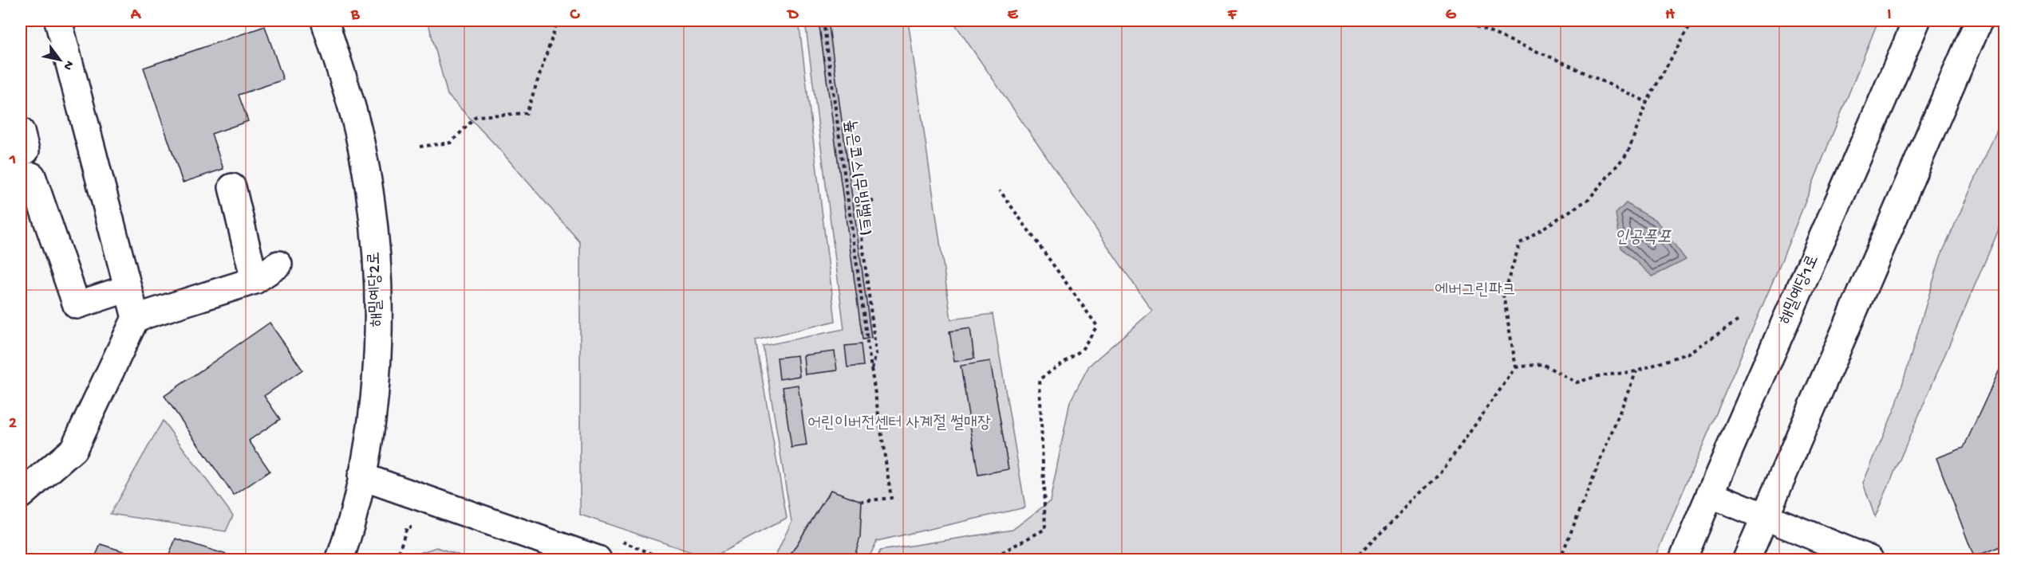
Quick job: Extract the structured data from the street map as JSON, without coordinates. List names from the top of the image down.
{
  "streets": {
    "street": ["해밀예당2로", "해밀예당1로"],
    "path": ["높은코스(무빙벨트)"]
  },
  "water": ["인공폭포"],
  "parks": ["에버그린파크", "어린이버전센터 사계절 썰매장"],
  "north": "bottom right",
  "grid": {
    "columns": [
      "A",
      "B",
      "C",
      "D",
      "E",
      "F",
      "G",
      "H",
      "I"
    ],
    "rows": ["1", "2"]
  }
}
